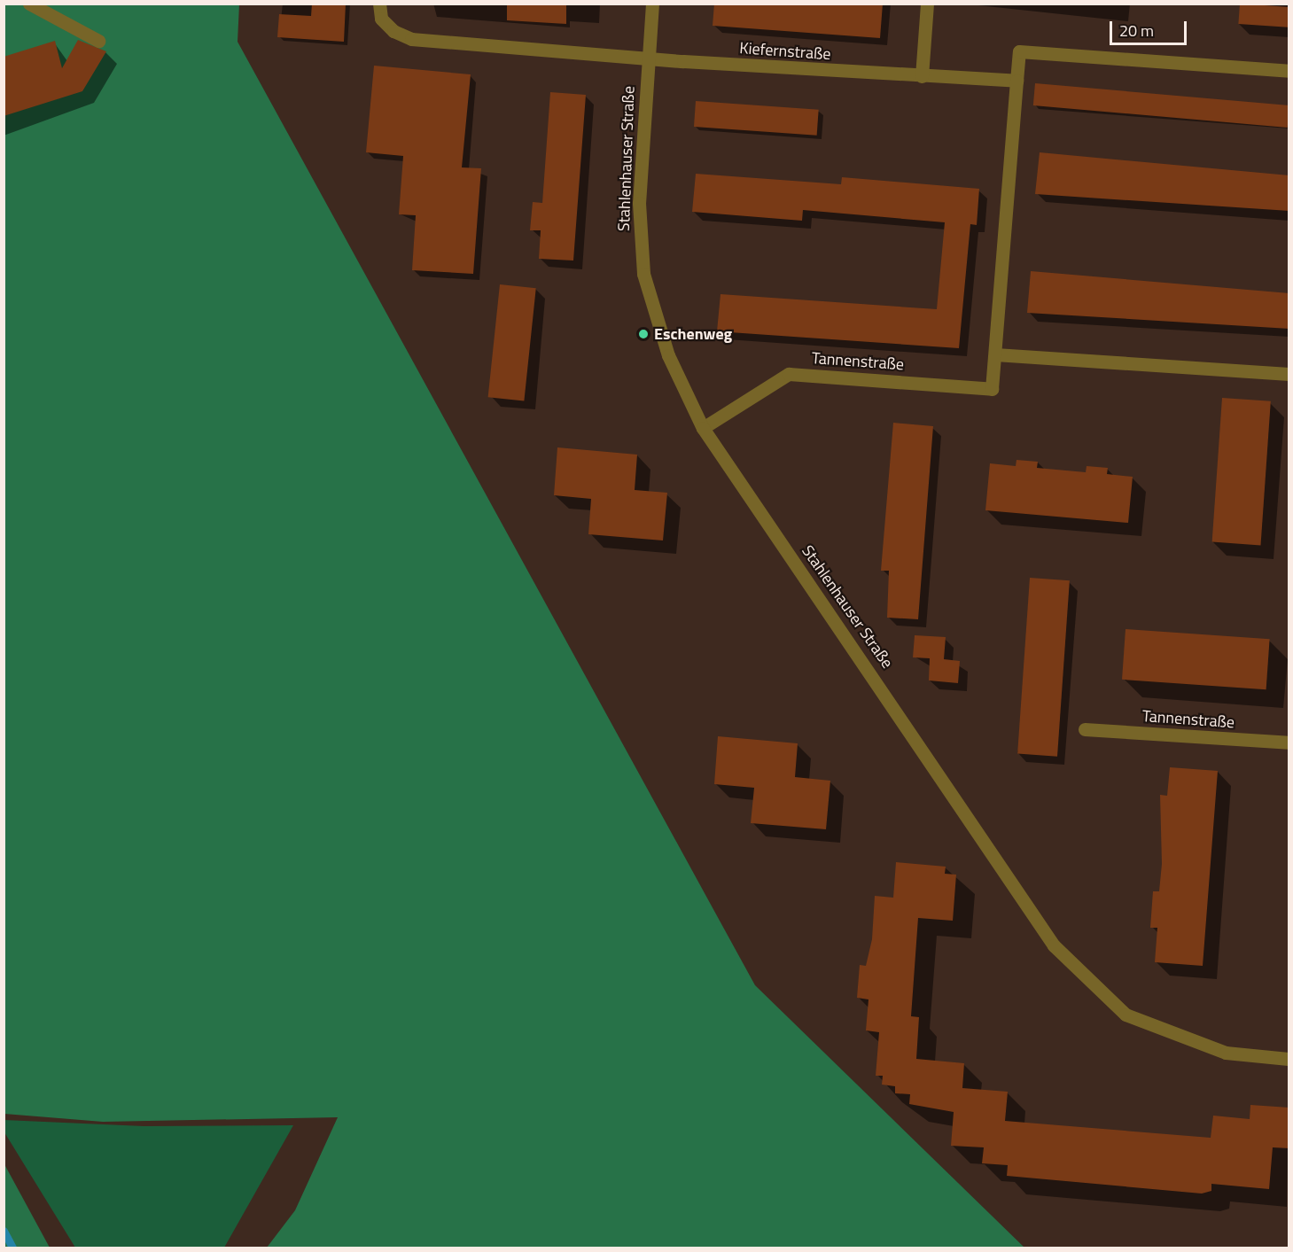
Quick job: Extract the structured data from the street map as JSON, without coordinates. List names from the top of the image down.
{
  "streets": {
    "street": ["Kiefernstraße", "Stahlenhauser Straße", "Tannenstraße"]
  },
  "crossings": [
    ["Kiefernstraße", "Stahlenhauser Straße"],
    ["Kiefernstraße", "Tannenstraße"],
    ["Stahlenhauser Straße", "Tannenstraße"]
  ],
  "places": ["Eschenweg"],
  "scale_bar": "20 m"
}
